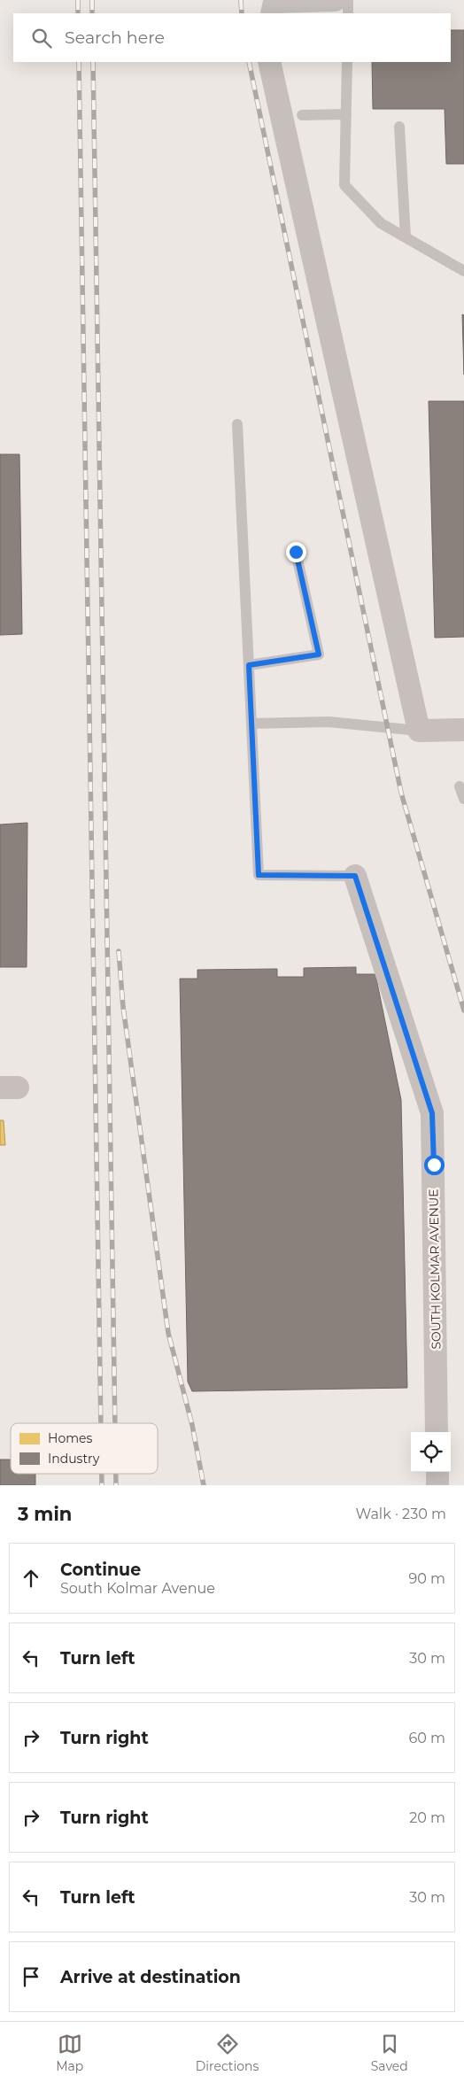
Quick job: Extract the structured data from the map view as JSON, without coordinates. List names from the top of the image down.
{
  "streets": {
    "street": ["SOUTH KOLMAR AVENUE"]
  },
  "legend": ["Homes", "Industry"],
  "page": {
    "search": "Search here",
    "heading": ["3 min", "Walk · 230 m"],
    "list": [
      ["Continue", "South Kolmar Avenue", "90 m"],
      ["Turn left", "30 m"],
      ["Turn right", "60 m"],
      ["Turn right", "20 m"],
      ["Turn left", "30 m"],
      "Arrive at destination"
    ],
    "nav": ["Map", "Directions", "Saved"]
  }
}
